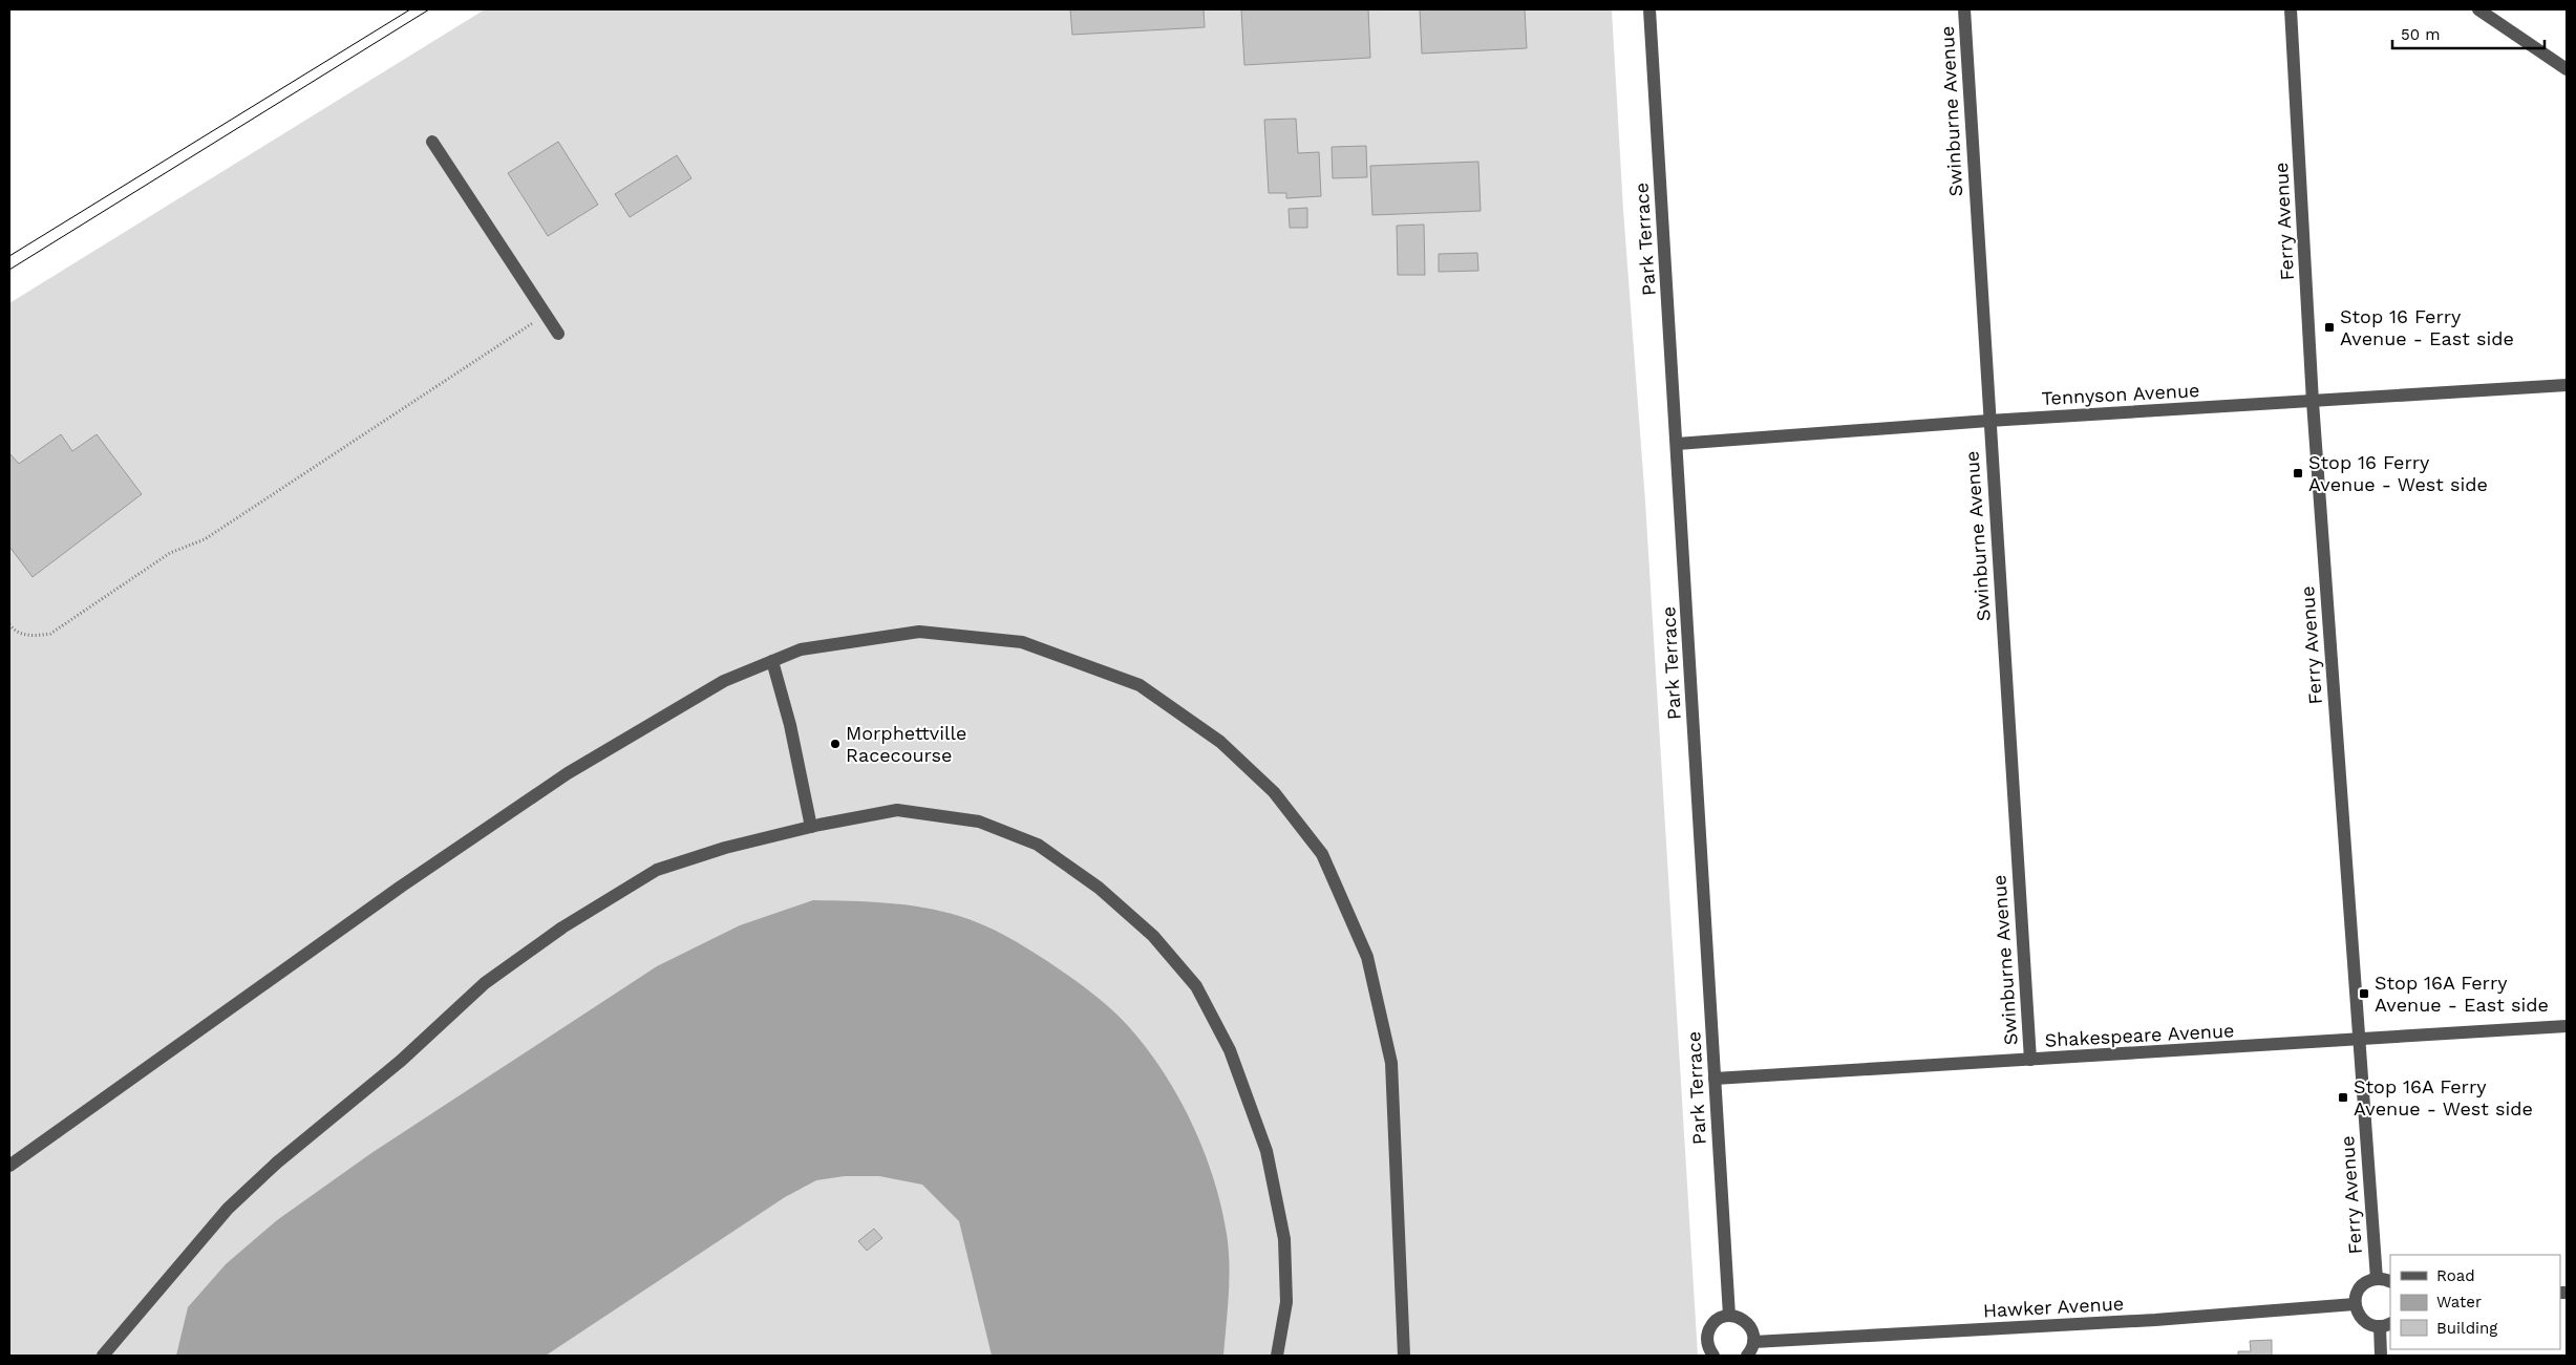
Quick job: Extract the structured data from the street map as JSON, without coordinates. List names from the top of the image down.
{
  "streets": {
    "street": [
      "Swinburne Avenue",
      "Ferry Avenue",
      "Park Terrace",
      "Tennyson Avenue",
      "Shakespeare Avenue",
      "Hawker Avenue"
    ]
  },
  "crossings": [
    ["Swinburne Avenue", "Tennyson Avenue"],
    ["Swinburne Avenue", "Shakespeare Avenue"],
    ["Ferry Avenue", "Tennyson Avenue"],
    ["Ferry Avenue", "Shakespeare Avenue"],
    ["Park Terrace", "Tennyson Avenue"],
    ["Park Terrace", "Shakespeare Avenue"]
  ],
  "places": {
    "transit": [
      "Stop 16 Ferry Avenue - East side",
      "Stop 16 Ferry Avenue - West side",
      "Stop 16A Ferry Avenue - East side",
      "Stop 16A Ferry Avenue - West side"
    ],
    "other": ["Morphettville Racecourse"]
  },
  "legend": ["Road", "Water", "Building"],
  "scale_bar": "50 m"
}
